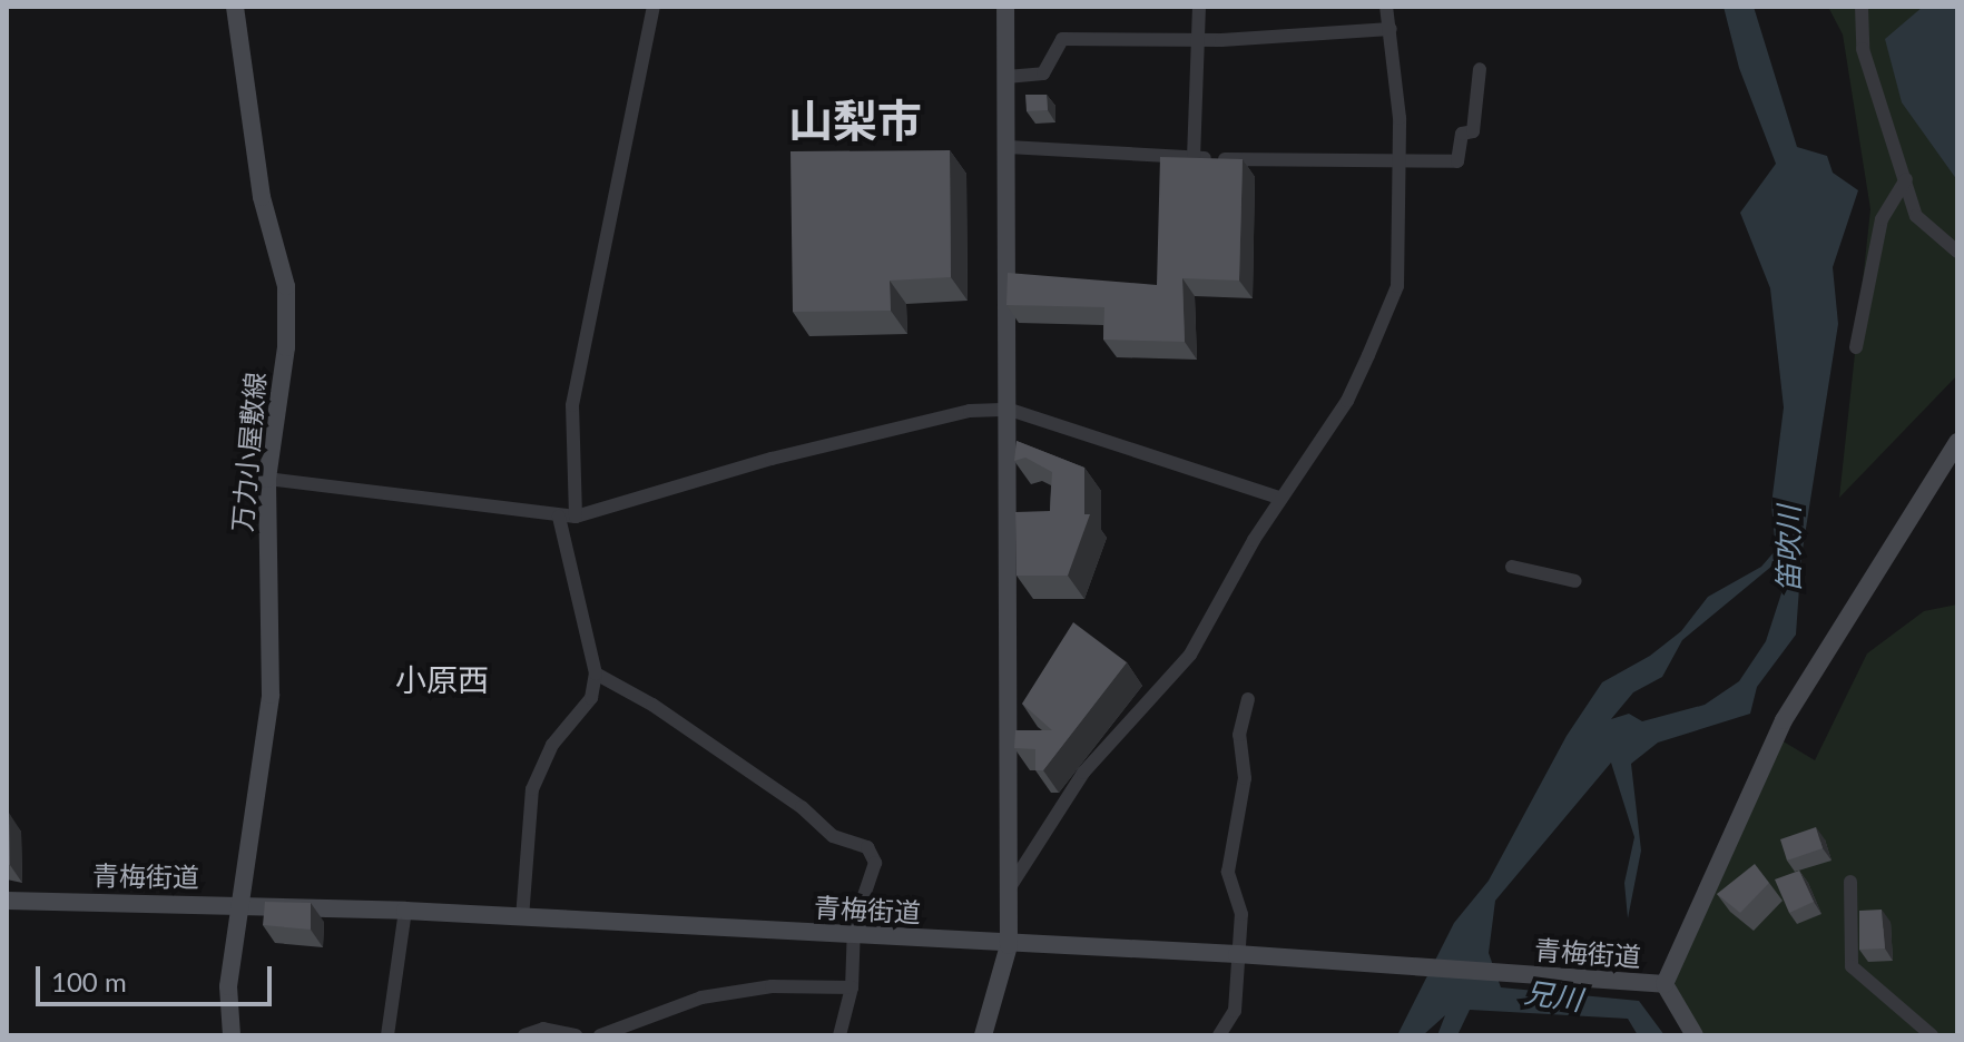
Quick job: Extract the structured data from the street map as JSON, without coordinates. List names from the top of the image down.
{
  "streets": {
    "main road": ["万力小屋敷線", "青梅街道"]
  },
  "crossings": [
    ["万力小屋敷線", "青梅街道"]
  ],
  "districts": ["山梨市", "小原西"],
  "water": ["笛吹川", "兄川"],
  "scale_bar": "100 m"
}
